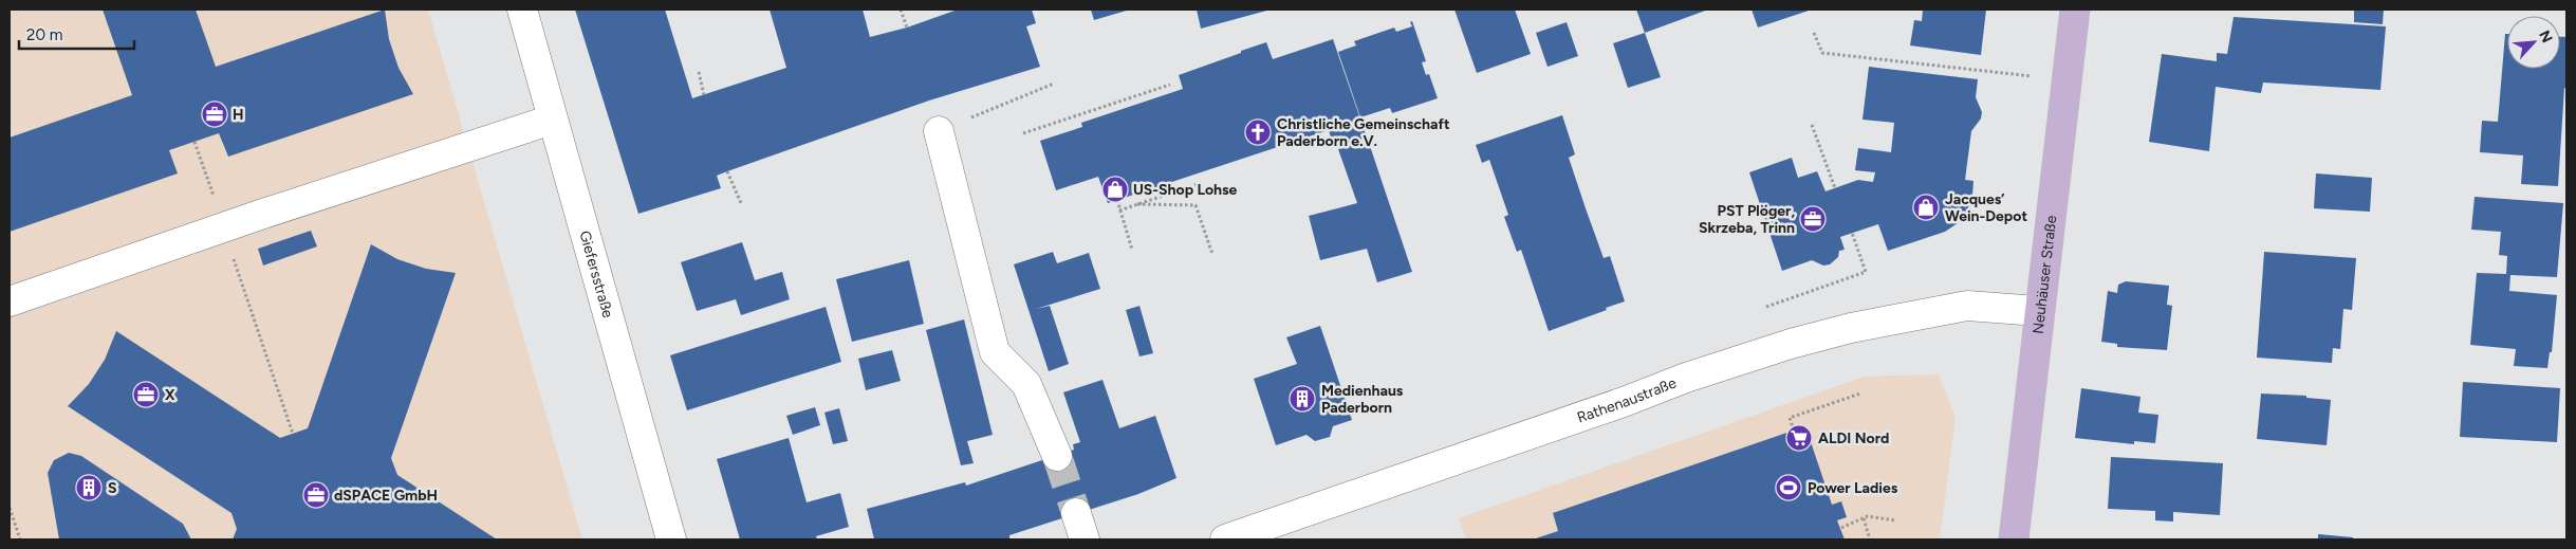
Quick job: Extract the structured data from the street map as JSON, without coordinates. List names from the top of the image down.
{
  "streets": {
    "main road": ["Neuhäuser Straße"],
    "street": ["Giefersstraße", "Rathenaustraße"]
  },
  "crossings": [
    ["Neuhäuser Straße", "Rathenaustraße"]
  ],
  "places": {
    "office": [
      "H",
      "PST Plöger, Skrzeba, Trinn",
      "X",
      "dSPACE GmbH"
    ],
    "church": ["Christliche Gemeinschaft Paderborn e.V."],
    "shop": ["US-Shop Lohse", "Jacques’ Wein-Depot"],
    "building": ["Medienhaus Paderborn", "S"],
    "supermarket": ["ALDI Nord"],
    "sports": ["Power Ladies"]
  },
  "scale_bar": "20 m",
  "north": "top right"
}
